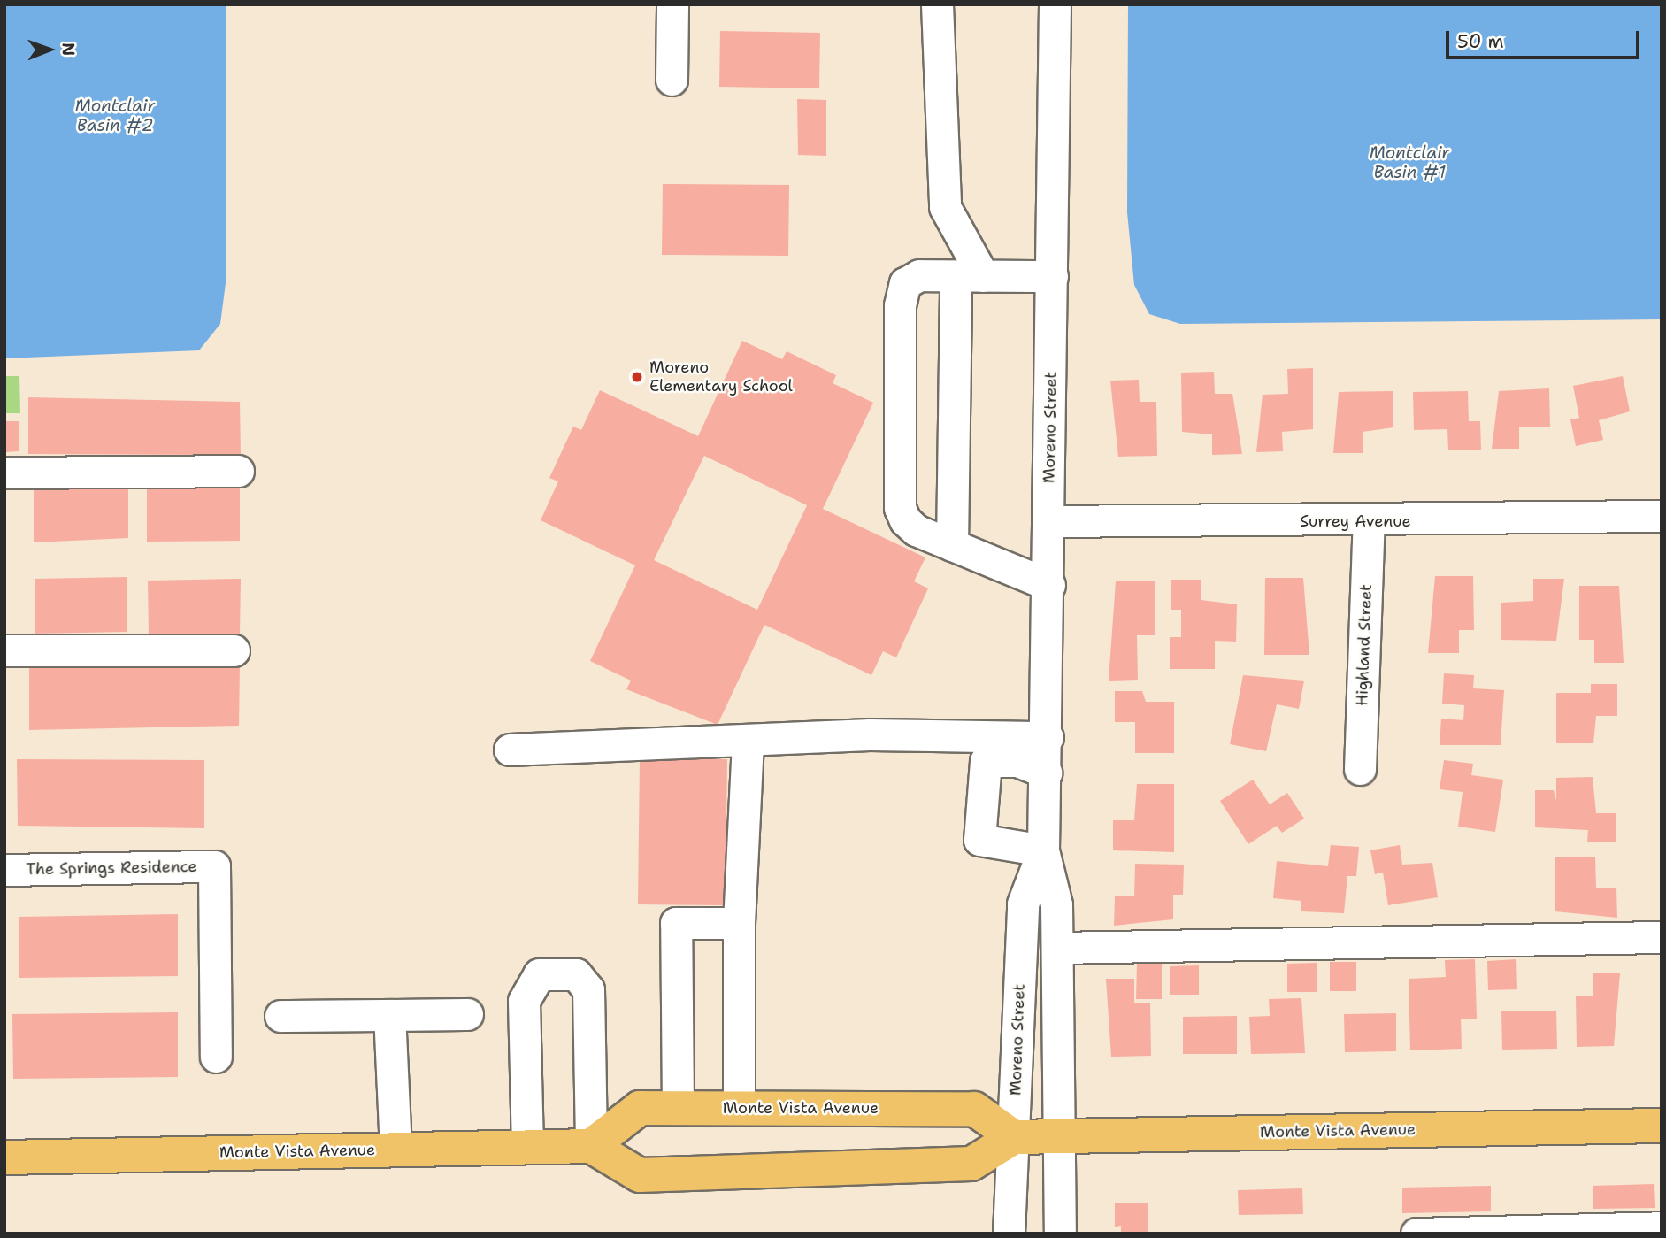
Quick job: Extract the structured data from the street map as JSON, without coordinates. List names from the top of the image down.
{
  "streets": {
    "main road": ["Monte Vista Avenue"],
    "street": [
      "Moreno Street",
      "Surrey Avenue",
      "Highland Street",
      "The Springs Residence"
    ]
  },
  "crossings": [
    ["Moreno Street", "Surrey Avenue"],
    ["Moreno Street", "Monte Vista Avenue"],
    ["Surrey Avenue", "Highland Street"]
  ],
  "water": ["Montclair Basin #2", "Montclair Basin #1"],
  "places": ["Moreno Elementary School"],
  "scale_bar": "50 m",
  "north": "right"
}
